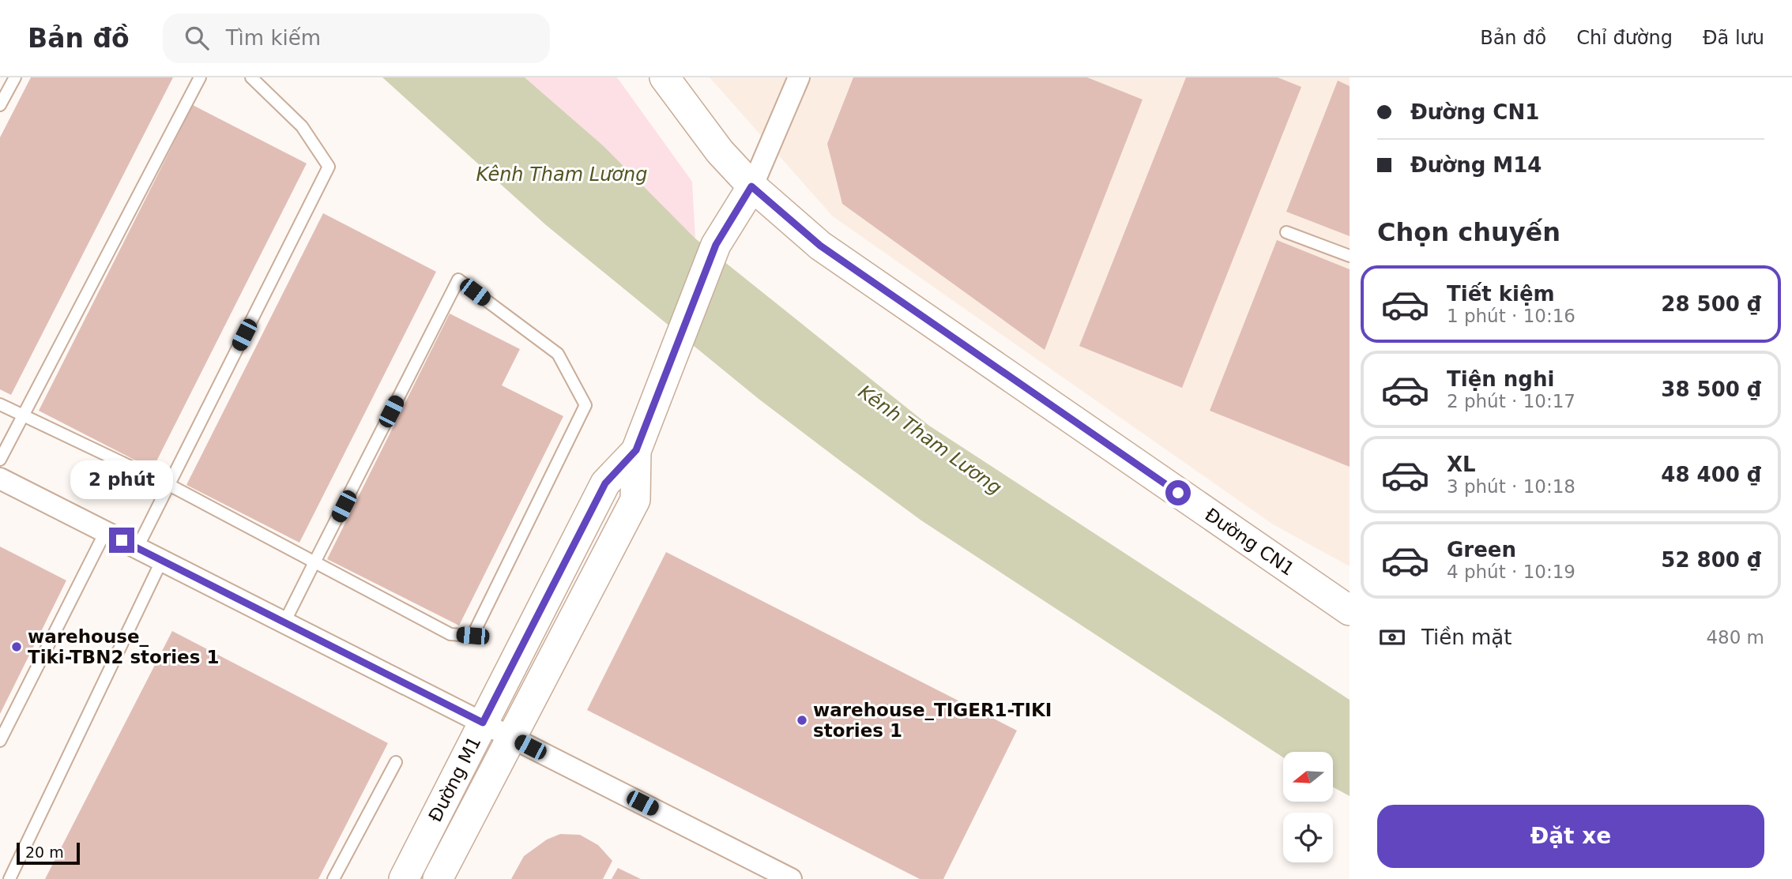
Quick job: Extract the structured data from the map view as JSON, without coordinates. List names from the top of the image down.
{
  "streets": {
    "street": ["Đường CN1", "Đường M1"]
  },
  "crossings": [
    ["Đường CN1", "Đường M1"]
  ],
  "water": ["Kênh Tham Lương"],
  "places": ["warehouse_ Tiki-TBN2 stories 1", "warehouse_TIGER1-TIKI stories 1"],
  "scale_bar": "20 m",
  "north": "left",
  "page": {
    "header": "Bản đồ",
    "search": "Tìm kiếm",
    "nav": ["Bản đồ", "Chỉ đường", "Đã lưu"],
    "banner": ["Đường CN1", "Đường M14"],
    "heading": "Chọn chuyến",
    "list": [
      {
        "name": "Tiết kiệm",
        "note": "1 phút · 10:16",
        "value": "28 500 ₫"
      },
      {
        "name": "Tiện nghi",
        "note": "2 phút · 10:17",
        "value": "38 500 ₫"
      },
      {
        "name": "XL",
        "note": "3 phút · 10:18",
        "value": "48 400 ₫"
      },
      {
        "name": "Green",
        "note": "4 phút · 10:19",
        "value": "52 800 ₫"
      }
    ],
    "bubble": "2 phút",
    "pay": ["Tiền mặt", "480 m"],
    "buttons": "Đặt xe",
    "scale": "20 m"
  }
}
